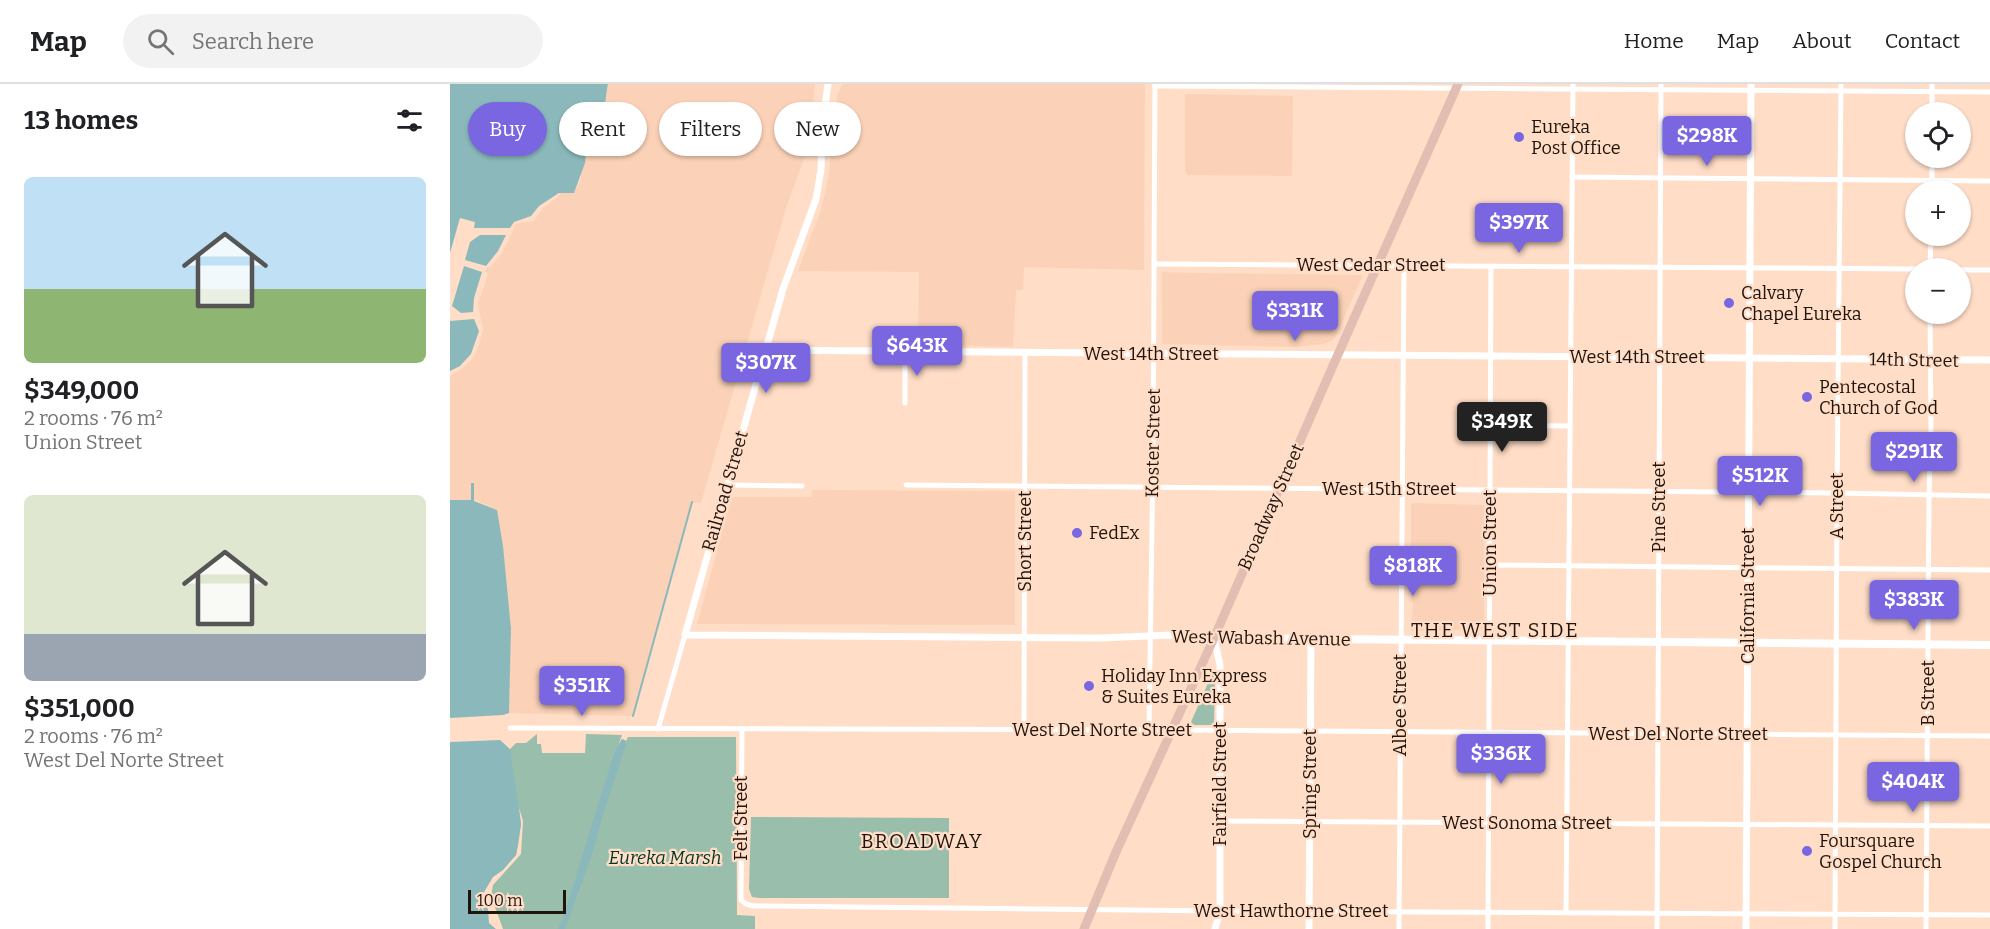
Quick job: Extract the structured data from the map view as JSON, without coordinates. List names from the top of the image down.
{
  "streets": {
    "highway": ["Broadway Street"],
    "main road": ["West Wabash Avenue"],
    "street": [
      "West Cedar Street",
      "West 14th Street",
      "14th Street",
      "Koster Street",
      "West 15th Street",
      "Railroad Street",
      "A Street",
      "Pine Street",
      "Short Street",
      "Union Street",
      "California Street",
      "B Street",
      "Albee Street",
      "West Del Norte Street",
      "Fairfield Street",
      "Spring Street",
      "Felt Street",
      "West Sonoma Street",
      "West Hawthorne Street"
    ]
  },
  "crossings": [
    ["West Cedar Street", "Koster Street"],
    ["West Cedar Street", "A Street"],
    ["West Cedar Street", "Broadway Street"],
    ["West Cedar Street", "Pine Street"],
    ["West Cedar Street", "Union Street"],
    ["West Cedar Street", "California Street"],
    ["West Cedar Street", "Albee Street"],
    ["West 14th Street", "14th Street"],
    ["West 14th Street", "Koster Street"],
    ["West 14th Street", "Railroad Street"],
    ["West 14th Street", "A Street"],
    ["West 14th Street", "Broadway Street"],
    ["West 14th Street", "Pine Street"],
    ["West 14th Street", "Short Street"],
    ["West 14th Street", "Union Street"],
    ["West 14th Street", "California Street"],
    ["West 14th Street", "Albee Street"],
    ["14th Street", "A Street"],
    ["14th Street", "B Street"],
    ["Koster Street", "West 15th Street"],
    ["Koster Street", "West Wabash Avenue"],
    ["Koster Street", "West Del Norte Street"],
    ["West 15th Street", "A Street"],
    ["West 15th Street", "Broadway Street"],
    ["West 15th Street", "Pine Street"],
    ["West 15th Street", "Short Street"],
    ["West 15th Street", "Union Street"],
    ["West 15th Street", "California Street"],
    ["West 15th Street", "B Street"],
    ["West 15th Street", "Albee Street"],
    ["Railroad Street", "West Wabash Avenue"],
    ["Railroad Street", "West Del Norte Street"],
    ["A Street", "West Wabash Avenue"],
    ["A Street", "West Del Norte Street"],
    ["A Street", "West Sonoma Street"],
    ["A Street", "West Hawthorne Street"],
    ["Broadway Street", "West Wabash Avenue"],
    ["Broadway Street", "West Del Norte Street"],
    ["Broadway Street", "Fairfield Street"],
    ["Broadway Street", "West Hawthorne Street"],
    ["Pine Street", "West Wabash Avenue"],
    ["Pine Street", "West Del Norte Street"],
    ["Pine Street", "West Sonoma Street"],
    ["Pine Street", "West Hawthorne Street"],
    ["Short Street", "West Wabash Avenue"],
    ["Short Street", "West Del Norte Street"],
    ["Union Street", "West Wabash Avenue"],
    ["Union Street", "West Del Norte Street"],
    ["Union Street", "West Sonoma Street"],
    ["Union Street", "West Hawthorne Street"],
    ["California Street", "West Wabash Avenue"],
    ["California Street", "West Del Norte Street"],
    ["California Street", "West Sonoma Street"],
    ["California Street", "West Hawthorne Street"],
    ["West Wabash Avenue", "B Street"],
    ["West Wabash Avenue", "Albee Street"],
    ["West Wabash Avenue", "Fairfield Street"],
    ["West Wabash Avenue", "Spring Street"],
    ["B Street", "West Del Norte Street"],
    ["B Street", "West Sonoma Street"],
    ["B Street", "West Hawthorne Street"],
    ["Albee Street", "West Del Norte Street"],
    ["Albee Street", "West Sonoma Street"],
    ["Albee Street", "West Hawthorne Street"],
    ["West Del Norte Street", "Fairfield Street"],
    ["West Del Norte Street", "Spring Street"],
    ["West Del Norte Street", "Felt Street"],
    ["Fairfield Street", "West Sonoma Street"],
    ["Fairfield Street", "West Hawthorne Street"],
    ["Spring Street", "West Sonoma Street"],
    ["Spring Street", "West Hawthorne Street"],
    ["Felt Street", "West Hawthorne Street"]
  ],
  "districts": ["THE WEST SIDE", "BROADWAY"],
  "parks": ["Eureka Marsh"],
  "places": [
    "Eureka Post Office",
    "Calvary Chapel Eureka",
    "Pentecostal Church of God",
    "FedEx",
    "Holiday Inn Express & Suites Eureka",
    "Foursquare Gospel Church"
  ],
  "scale_bar": "100 m",
  "page": {
    "header": "Map",
    "search": "Search here",
    "nav": [
      "Home",
      "Map",
      "About",
      "Contact"
    ],
    "heading": "13 homes",
    "map_buttons": ["+", "−"],
    "chip": [
      "Buy",
      "Rent",
      "Filters",
      "New"
    ],
    "price": [
      "$298K",
      "$397K",
      "$331K",
      "$643K",
      "$307K",
      "$349K",
      "$291K",
      "$512K",
      "$818K",
      "$383K",
      "$351K",
      "$336K",
      "$404K"
    ],
    "list": [
      {
        "name": "$349,000",
        "note": "2 rooms · 76 m² · Union Street"
      },
      {
        "name": "$351,000",
        "note": "2 rooms · 76 m² · West Del Norte Street"
      }
    ],
    "scale": "100 m"
  }
}
